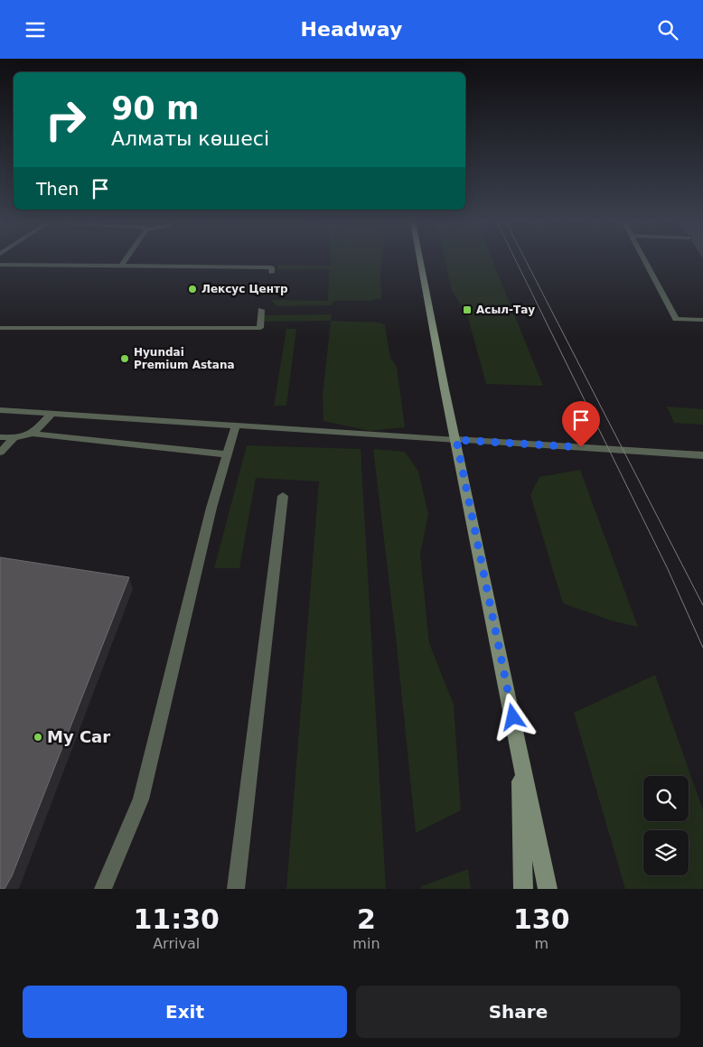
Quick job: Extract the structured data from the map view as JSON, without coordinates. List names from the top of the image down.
{
  "places": {
    "other": ["Лексус Центр", "Hyundai Premium Astana", "My Car"],
    "transit": ["Асыл-Тау"]
  },
  "page": {
    "header": "Headway",
    "turn": ["90 m", "Алматы көшесі"],
    "then": "Then",
    "eta": [
      "11:30",
      "Arrival",
      "2",
      "min",
      "130",
      "m"
    ],
    "buttons": ["Exit", "Share"]
  }
}
